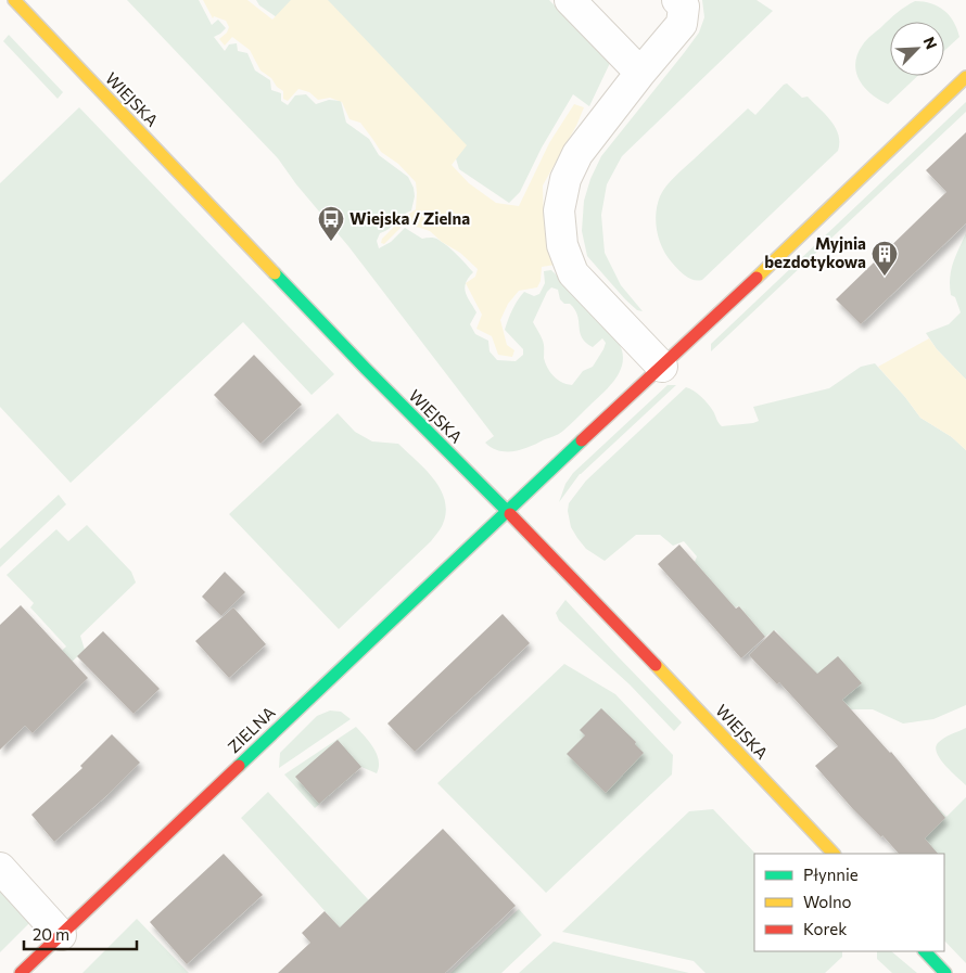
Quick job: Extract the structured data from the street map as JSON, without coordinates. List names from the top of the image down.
{
  "streets": {
    "street": ["WIEJSKA", "ZIELNA"]
  },
  "crossings": [
    ["WIEJSKA", "ZIELNA"]
  ],
  "places": {
    "bus stop": ["Wiejska / Zielna"],
    "building": ["Myjnia bezdotykowa"]
  },
  "legend": ["Płynnie", "Wolno", "Korek"],
  "scale_bar": "20 m",
  "north": "top right"
}
